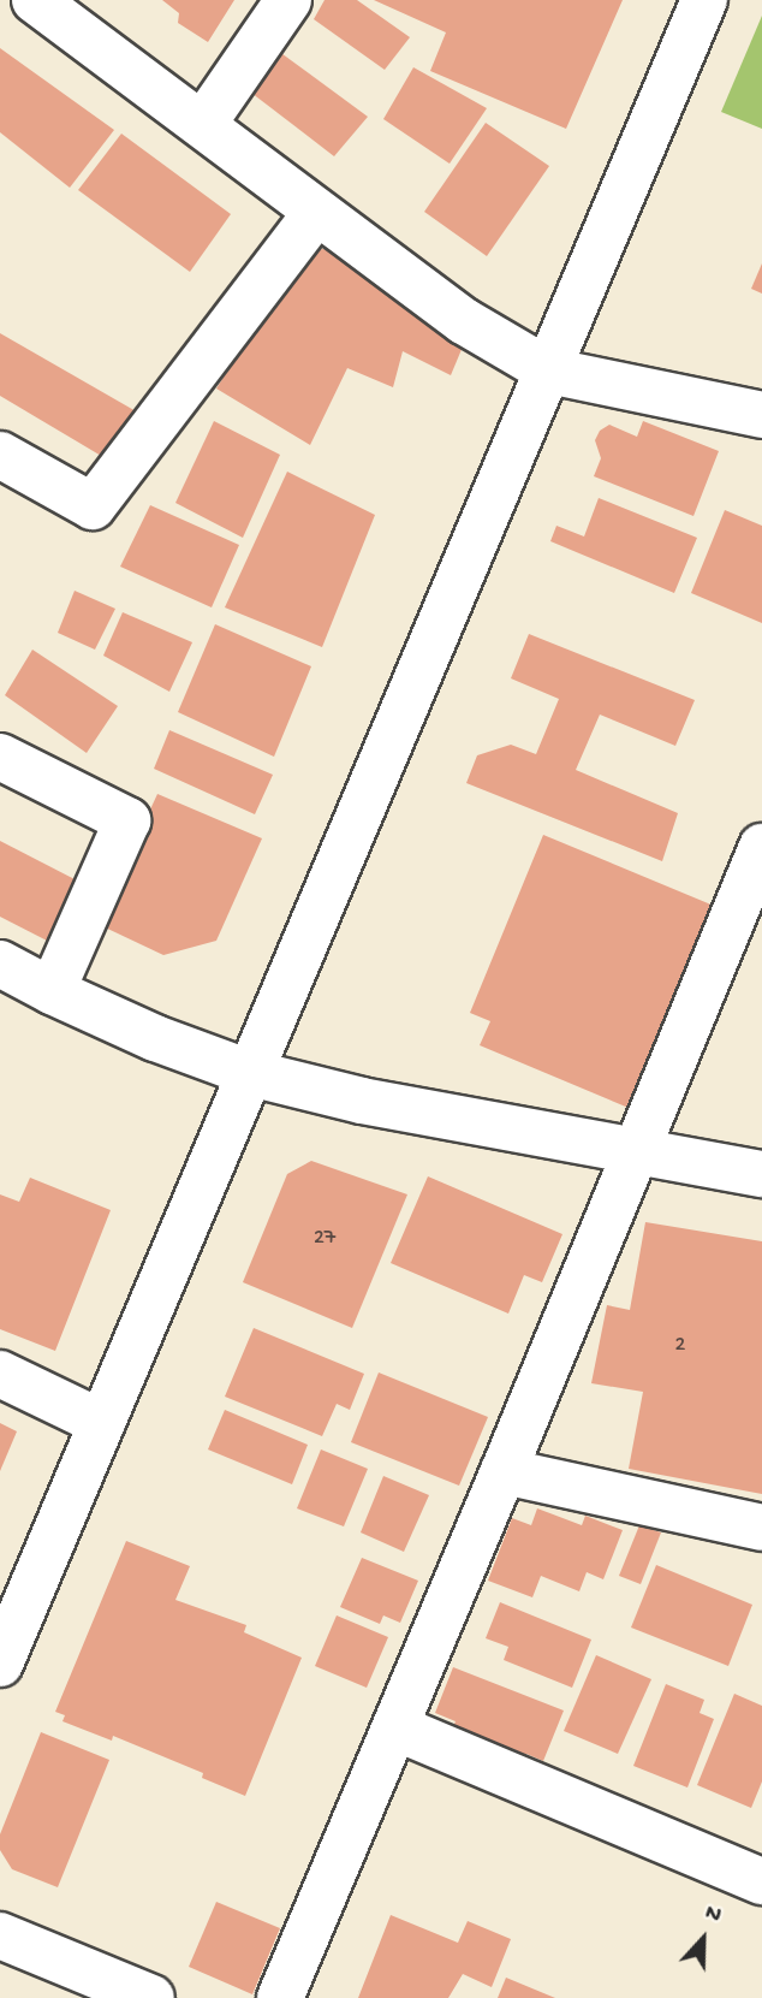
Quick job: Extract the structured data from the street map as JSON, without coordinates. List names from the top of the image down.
{
  "house_numbers": ["27", "2"],
  "north": "top"
}
